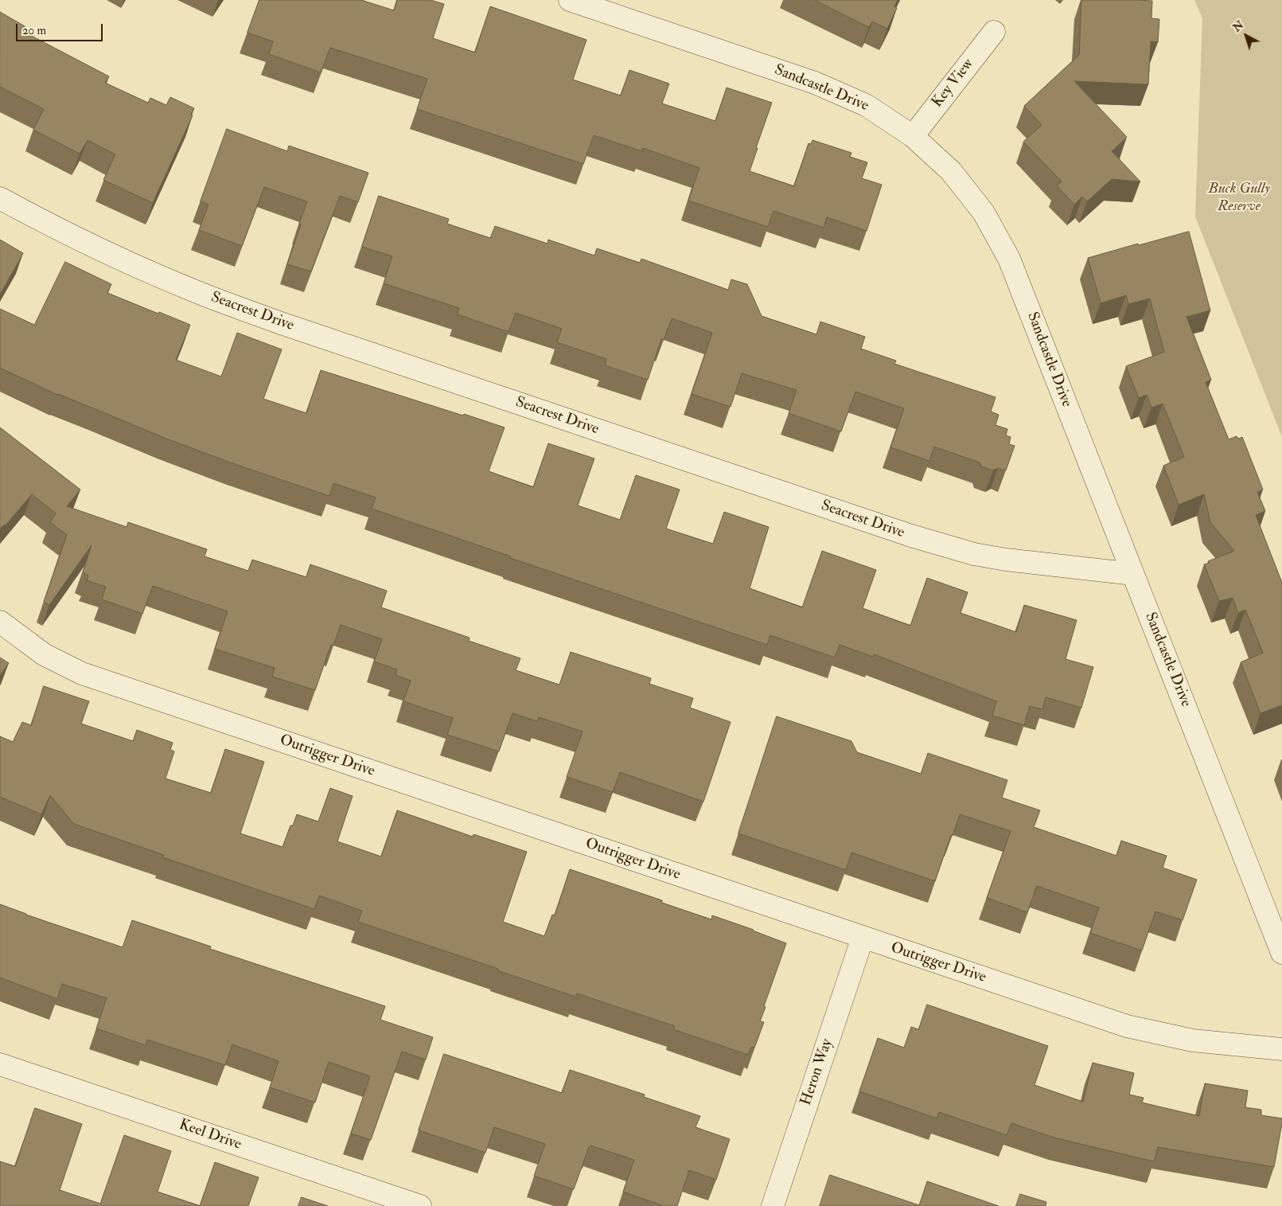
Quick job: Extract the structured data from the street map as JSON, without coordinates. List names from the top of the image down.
{
  "streets": {
    "street": [
      "Key View",
      "Sandcastle Drive",
      "Seacrest Drive",
      "Outrigger Drive",
      "Heron Way",
      "Keel Drive"
    ]
  },
  "crossings": [
    ["Key View", "Sandcastle Drive"],
    ["Sandcastle Drive", "Seacrest Drive"],
    ["Outrigger Drive", "Heron Way"]
  ],
  "parks": ["Buck Gully Reserve"],
  "scale_bar": "20 m",
  "north": "top left"
}
